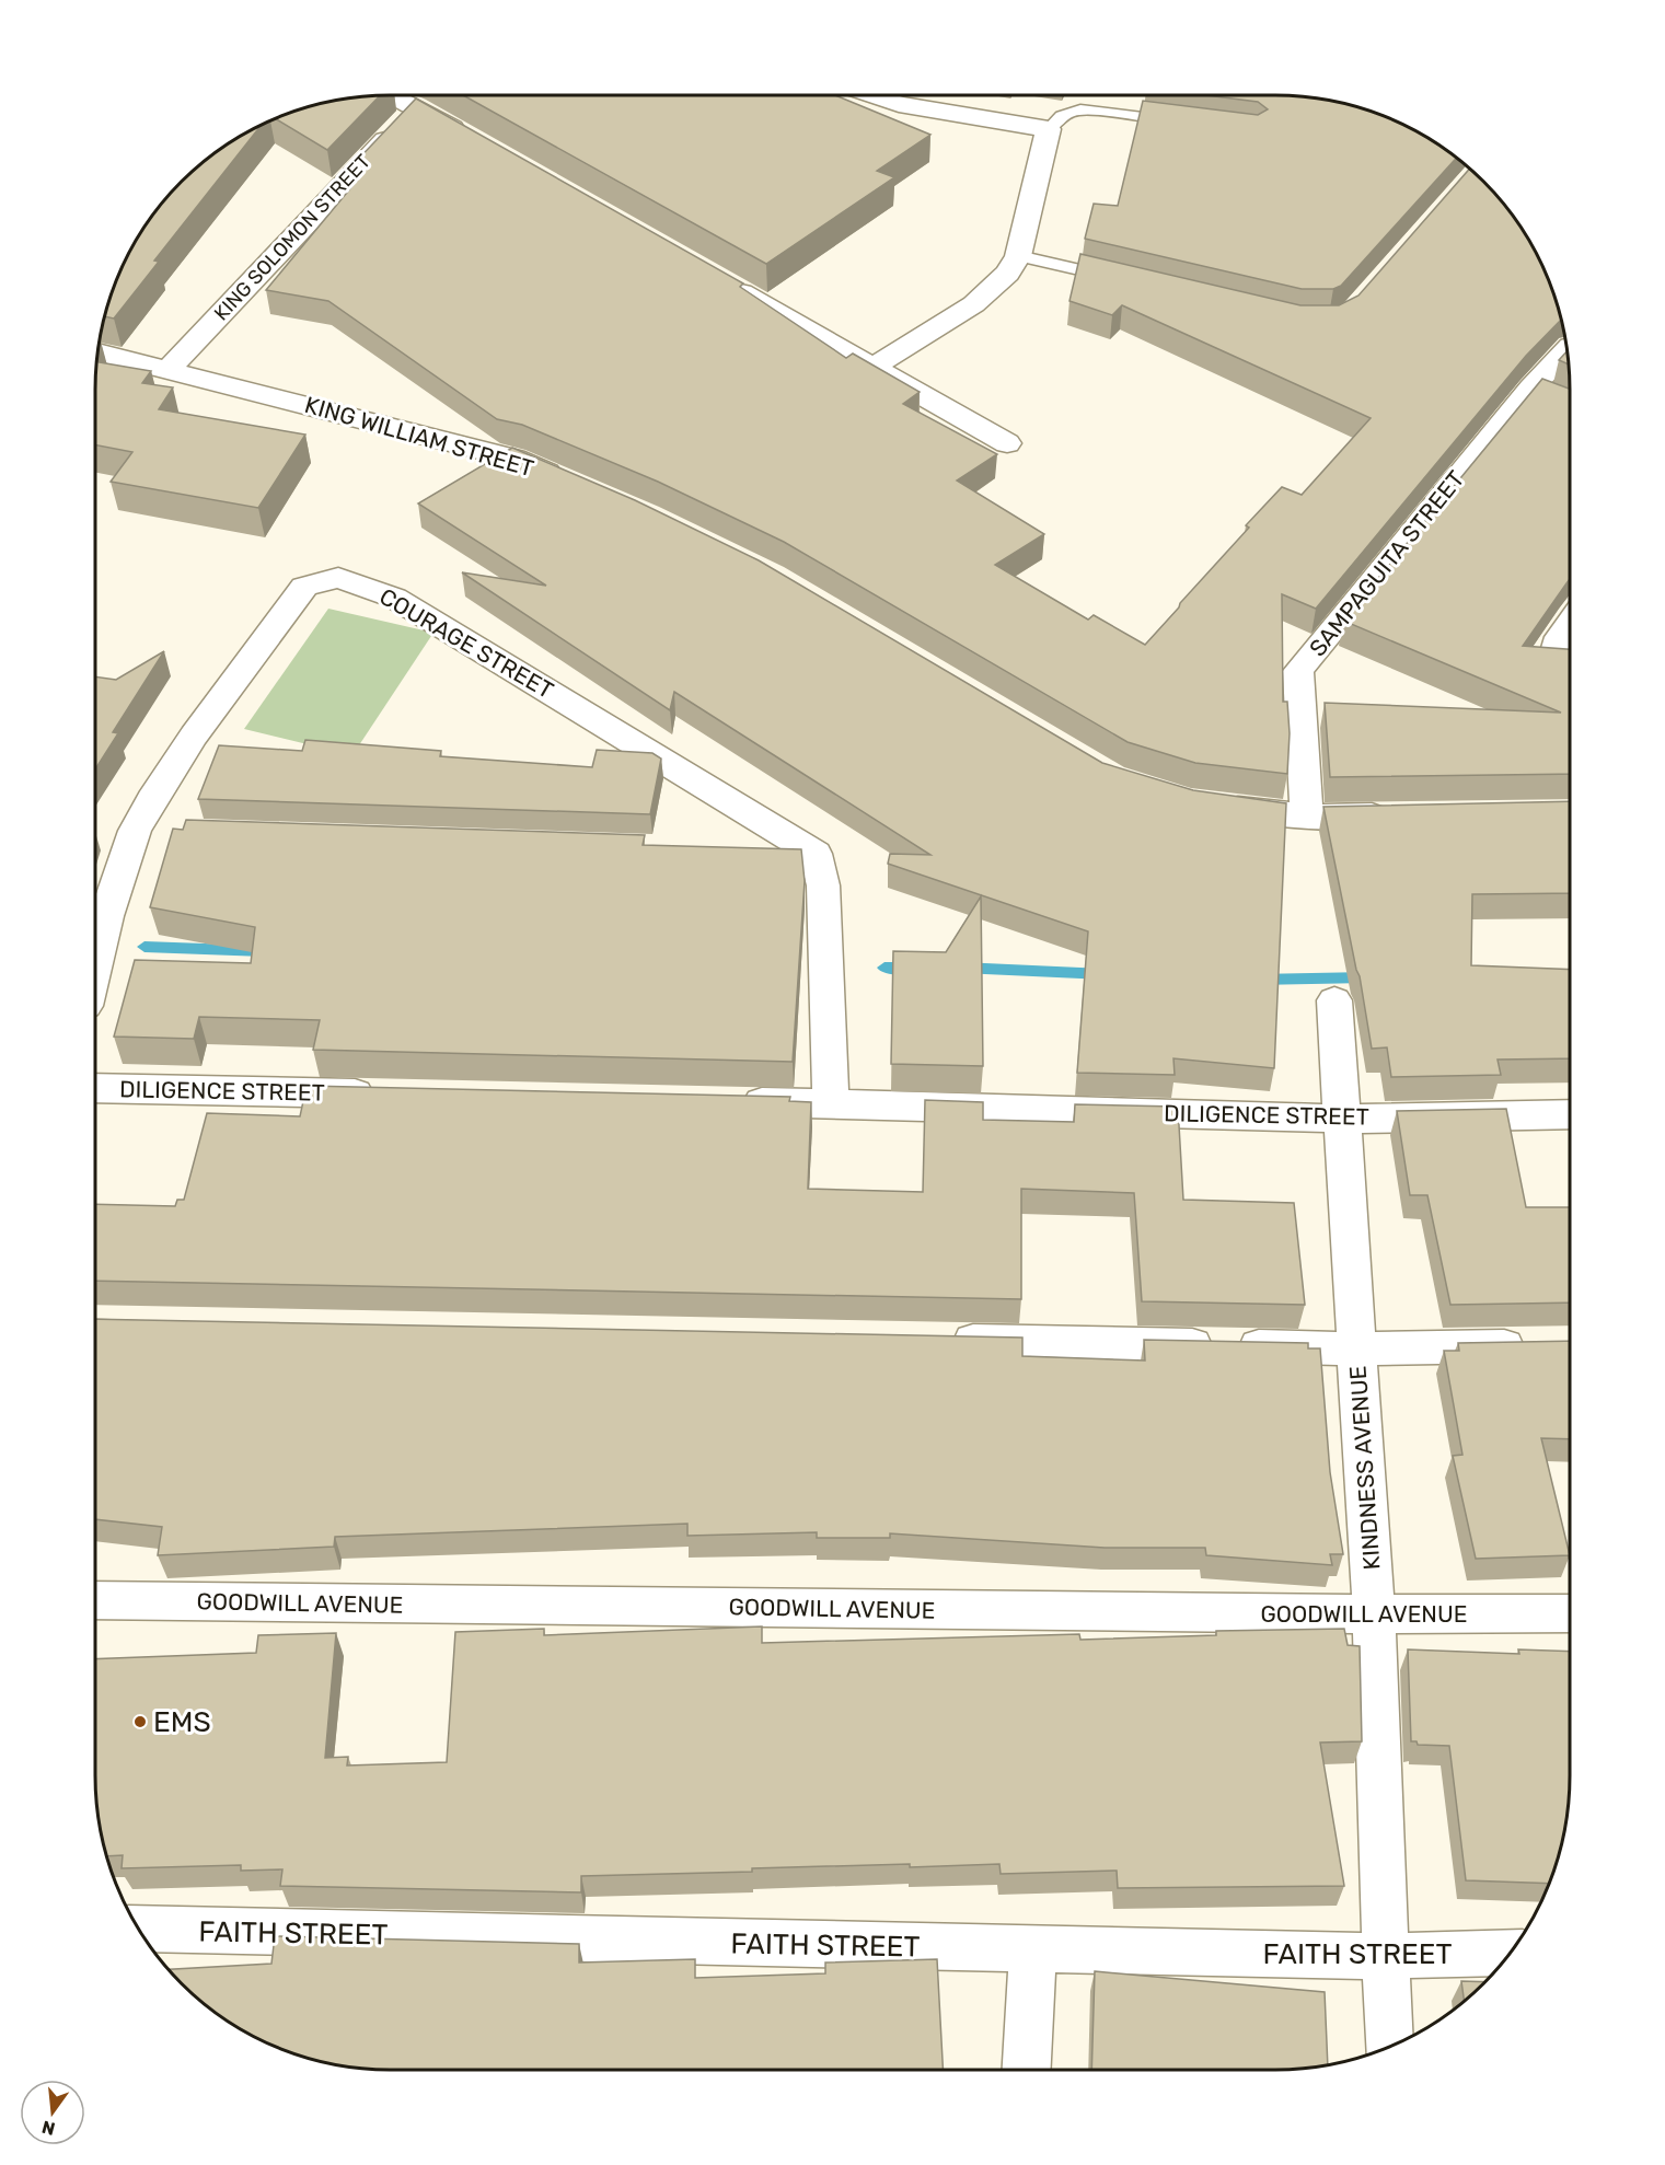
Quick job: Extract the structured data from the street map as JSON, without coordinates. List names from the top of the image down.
{
  "streets": {
    "street": [
      "KING SOLOMON STREET",
      "KING WILLIAM STREET",
      "SAMPAGUITA STREET",
      "COURAGE STREET",
      "DILIGENCE STREET",
      "KINDNESS AVENUE",
      "GOODWILL AVENUE",
      "FAITH STREET"
    ]
  },
  "crossings": [
    ["KING SOLOMON STREET", "KING WILLIAM STREET"],
    ["DILIGENCE STREET", "KINDNESS AVENUE"],
    ["KINDNESS AVENUE", "GOODWILL AVENUE"],
    ["KINDNESS AVENUE", "FAITH STREET"]
  ],
  "places": ["EMS"],
  "north": "bottom"
}
